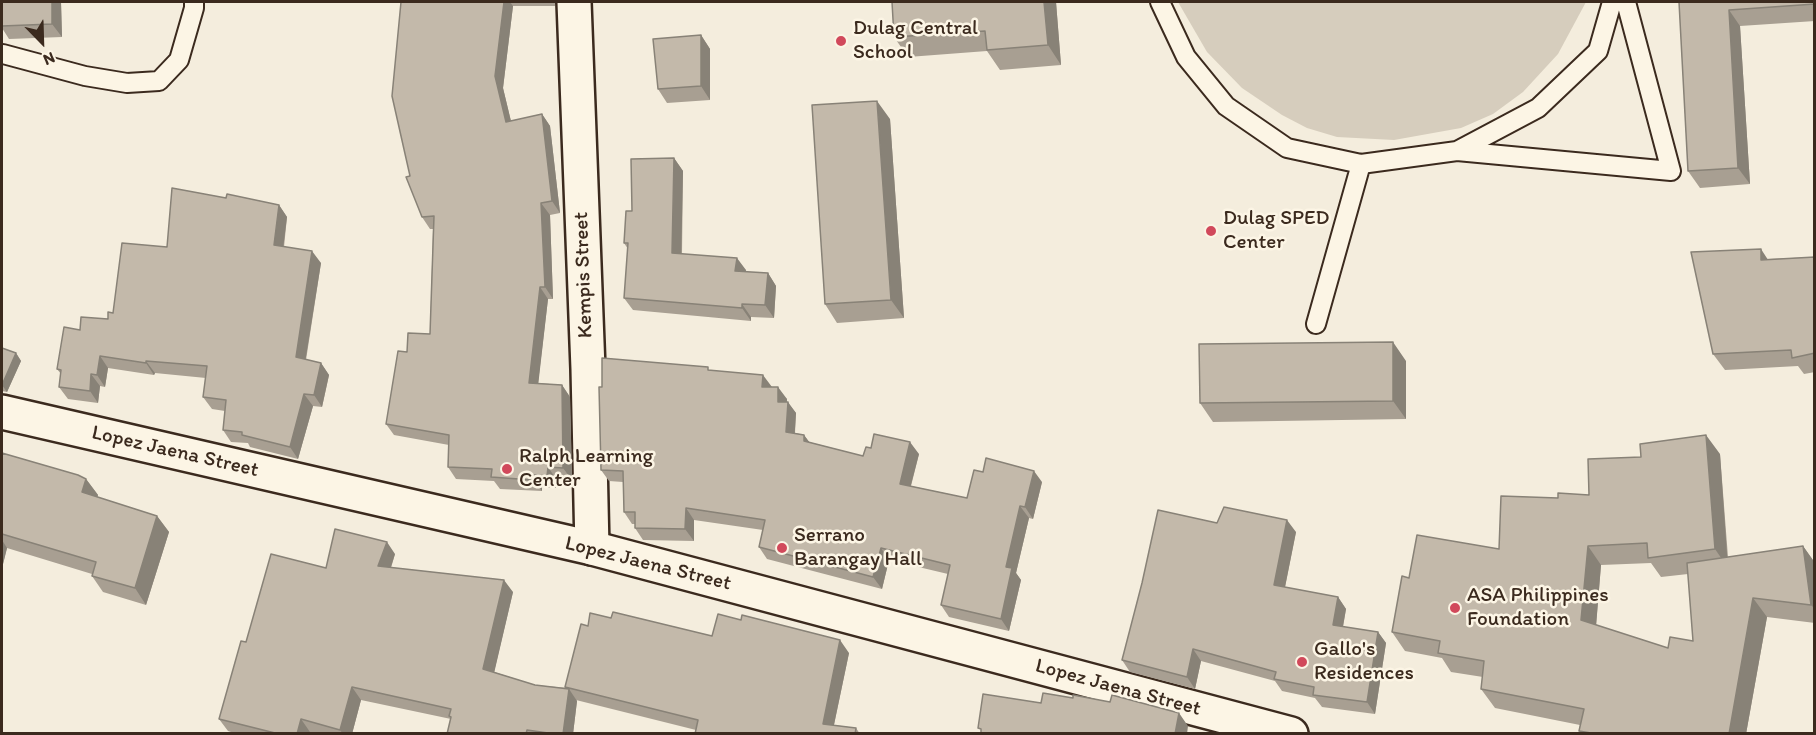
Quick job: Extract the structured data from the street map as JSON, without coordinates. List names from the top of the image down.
{
  "streets": {
    "street": ["Kempis Street", "Lopez Jaena Street"]
  },
  "crossings": [
    ["Kempis Street", "Lopez Jaena Street"]
  ],
  "places": [
    "Dulag Central School",
    "Dulag SPED Center",
    "Ralph Learning Center",
    "Serrano Barangay Hall",
    "ASA Philippines Foundation",
    "Gallo's Residences"
  ],
  "north": "bottom right"
}
